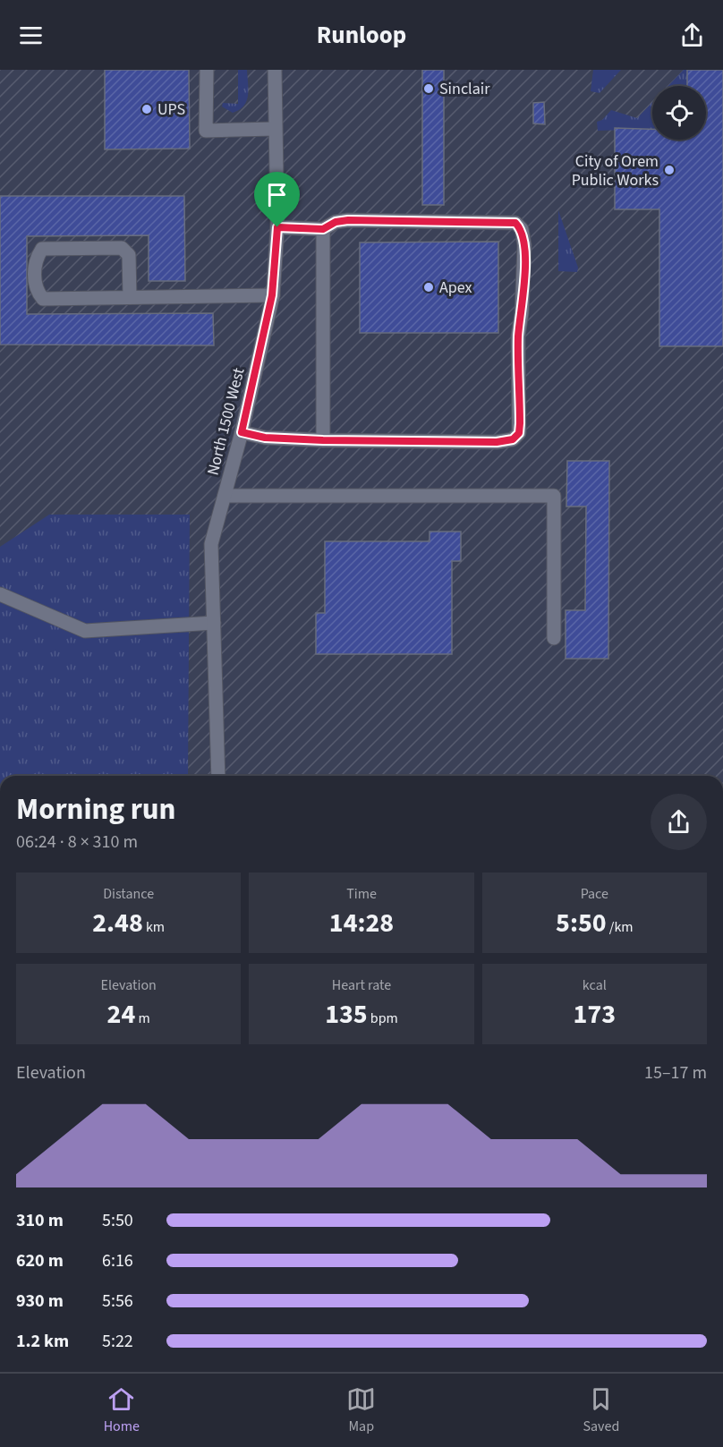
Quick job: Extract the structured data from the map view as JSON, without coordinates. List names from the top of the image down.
{
  "streets": {
    "street": ["North 1500 West"]
  },
  "places": [
    "Sinclair",
    "UPS",
    "City of Orem Public Works",
    "Apex"
  ],
  "page": {
    "header": "Runloop",
    "heading": ["Morning run", "06:24 · 8 × 310 m"],
    "stats": [
      ["Distance", "2.48 km"],
      ["Time", "14:28"],
      ["Pace", "5:50 /km"],
      ["Elevation", "24 m"],
      ["Heart rate", "135 bpm"],
      ["kcal", "173"]
    ],
    "chart": ["Elevation", "15–17 m"],
    "list": [
      {
        "name": "310 m",
        "note": "5:50"
      },
      {
        "name": "620 m",
        "note": "6:16"
      },
      {
        "name": "930 m",
        "note": "5:56"
      },
      {
        "name": "1.2 km",
        "note": "5:22"
      }
    ],
    "tabs": ["Home", "Map", "Saved"]
  }
}
